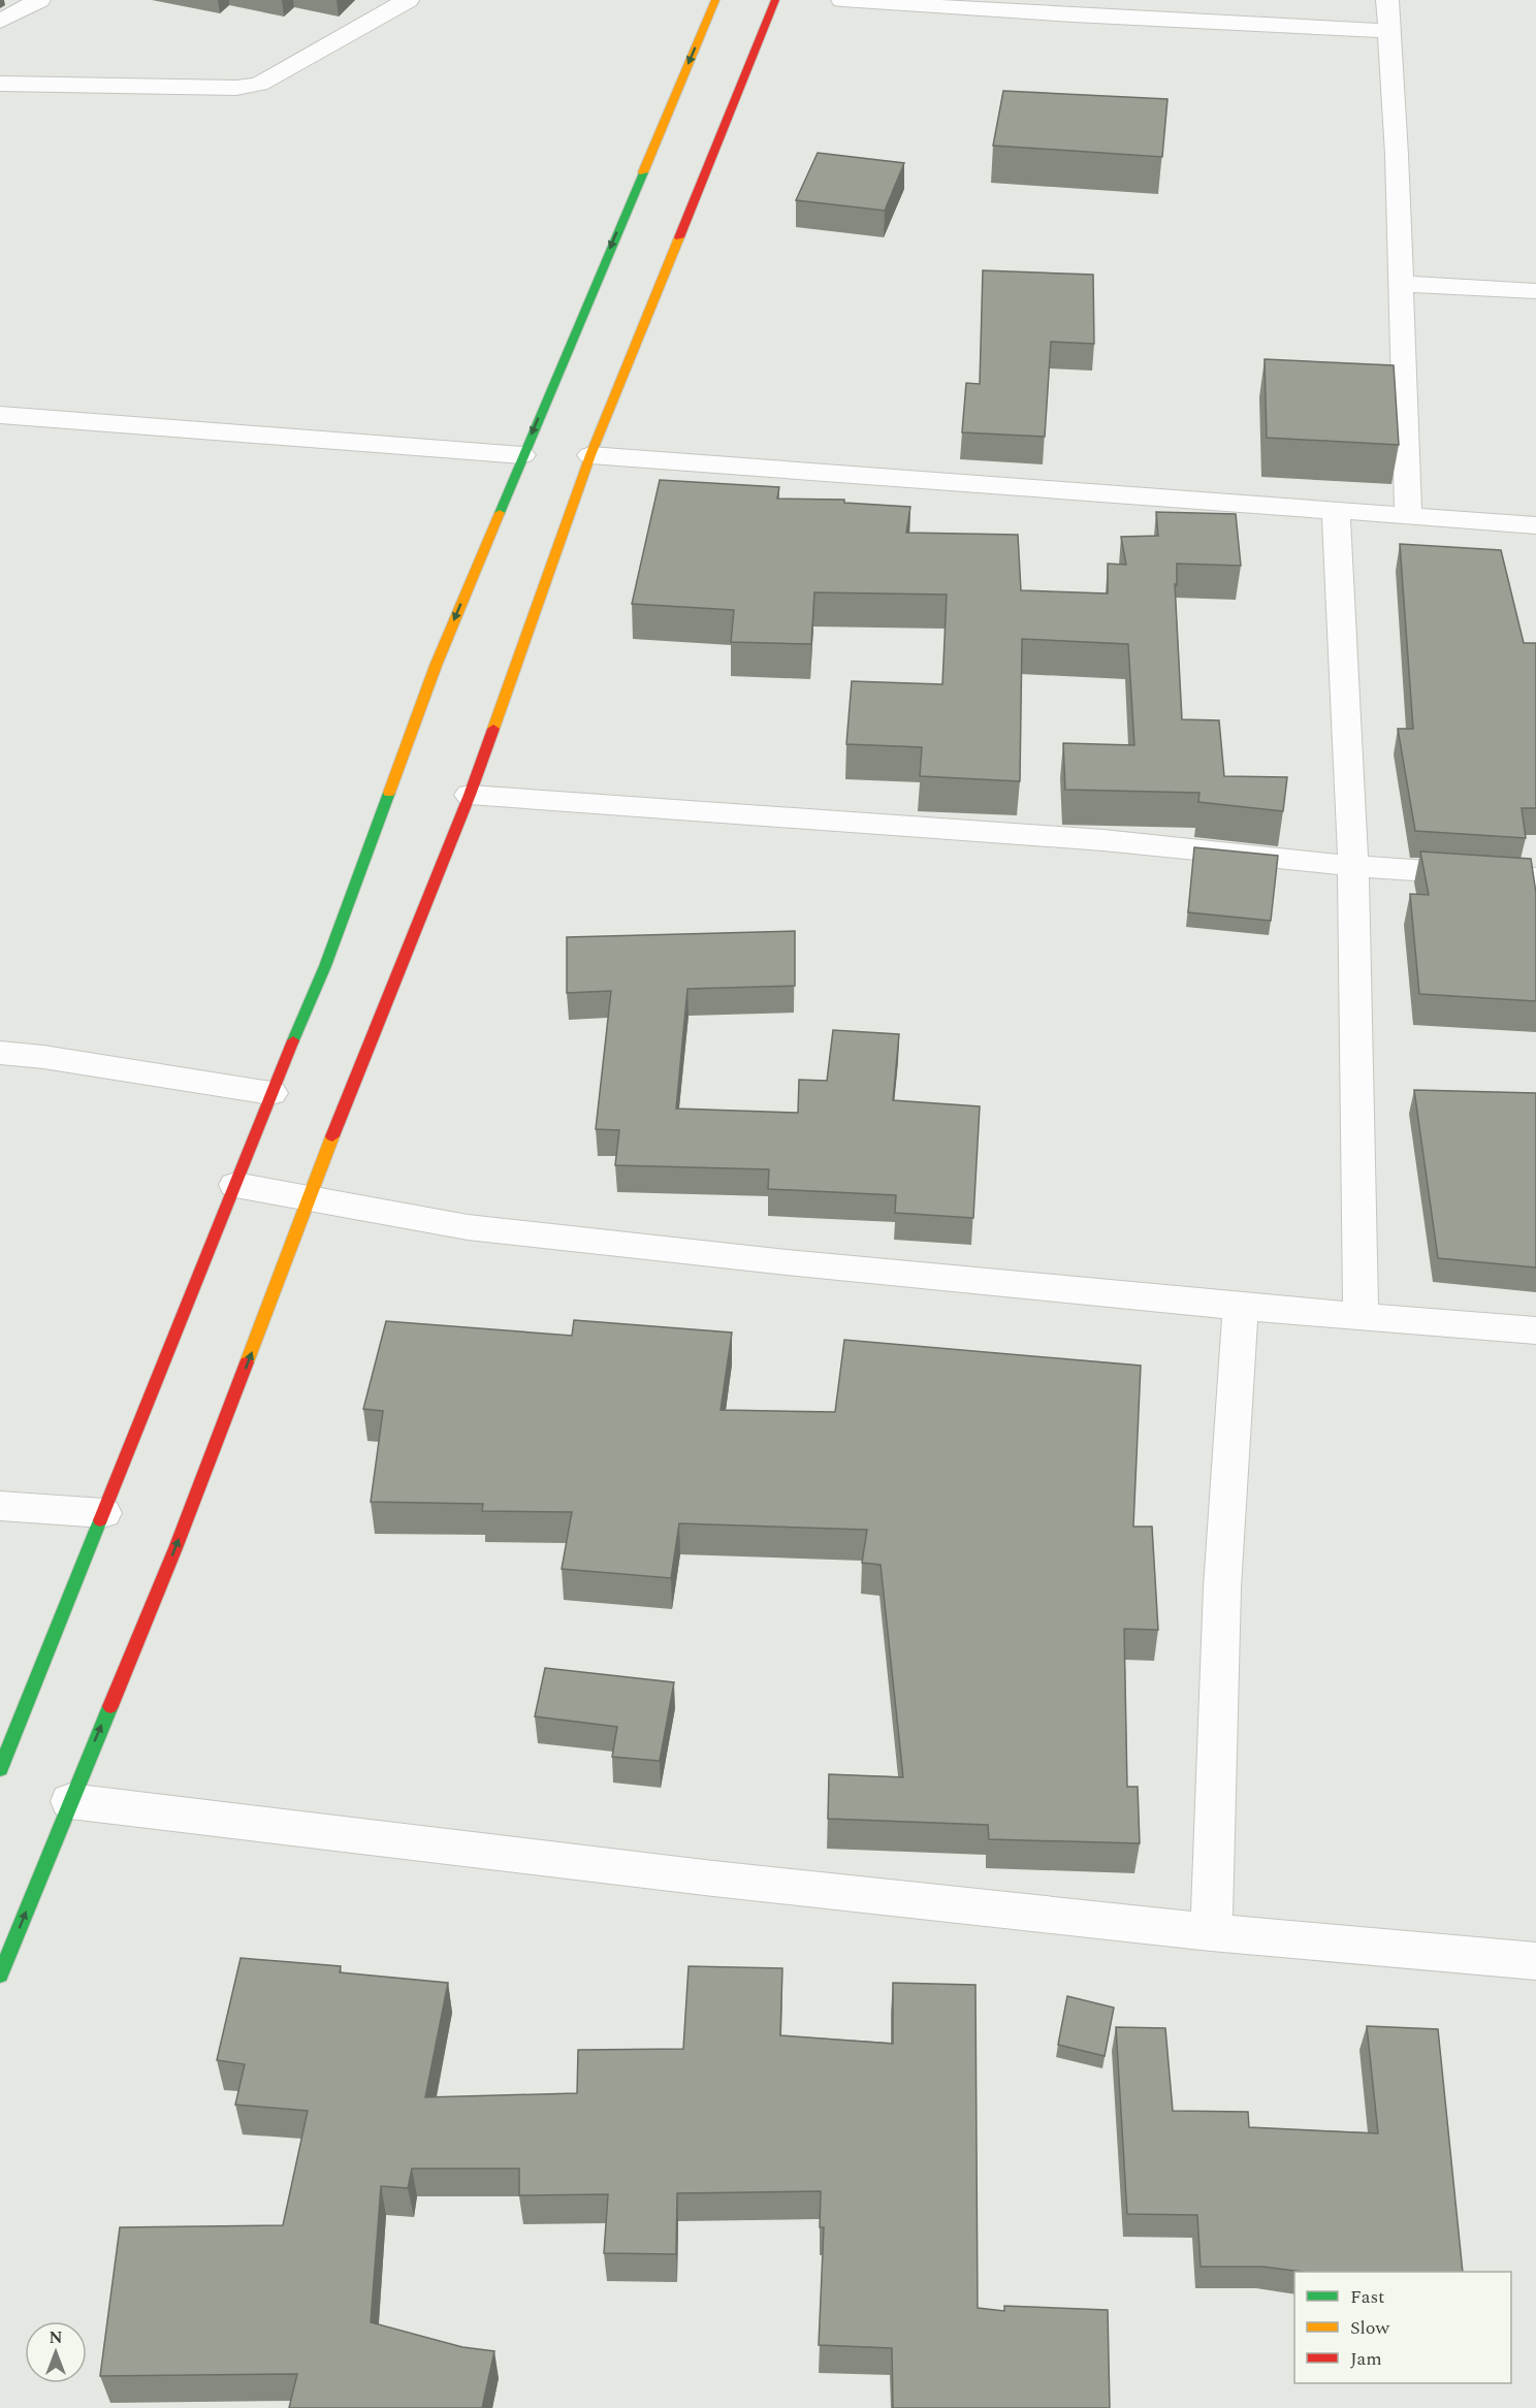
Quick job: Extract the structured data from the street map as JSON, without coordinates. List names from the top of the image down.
{
  "legend": ["Fast", "Slow", "Jam"],
  "north": "top"
}
